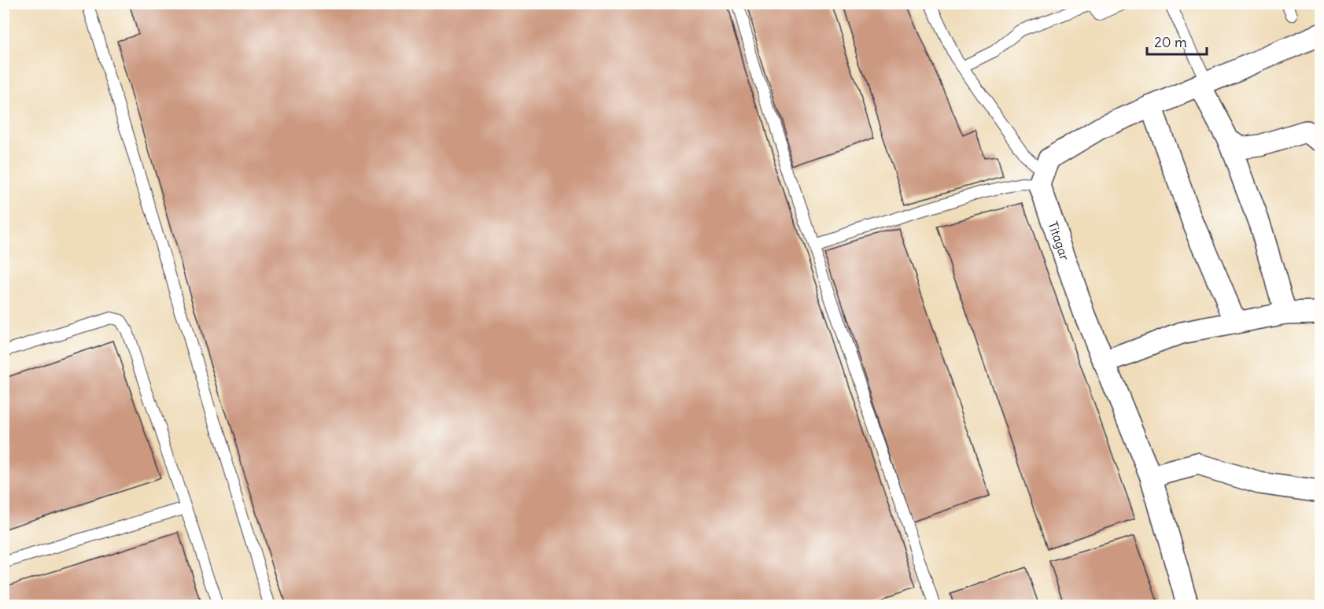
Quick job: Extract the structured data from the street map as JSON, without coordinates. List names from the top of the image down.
{
  "streets": {
    "street": ["Titagar"]
  },
  "scale_bar": "20 m"
}
